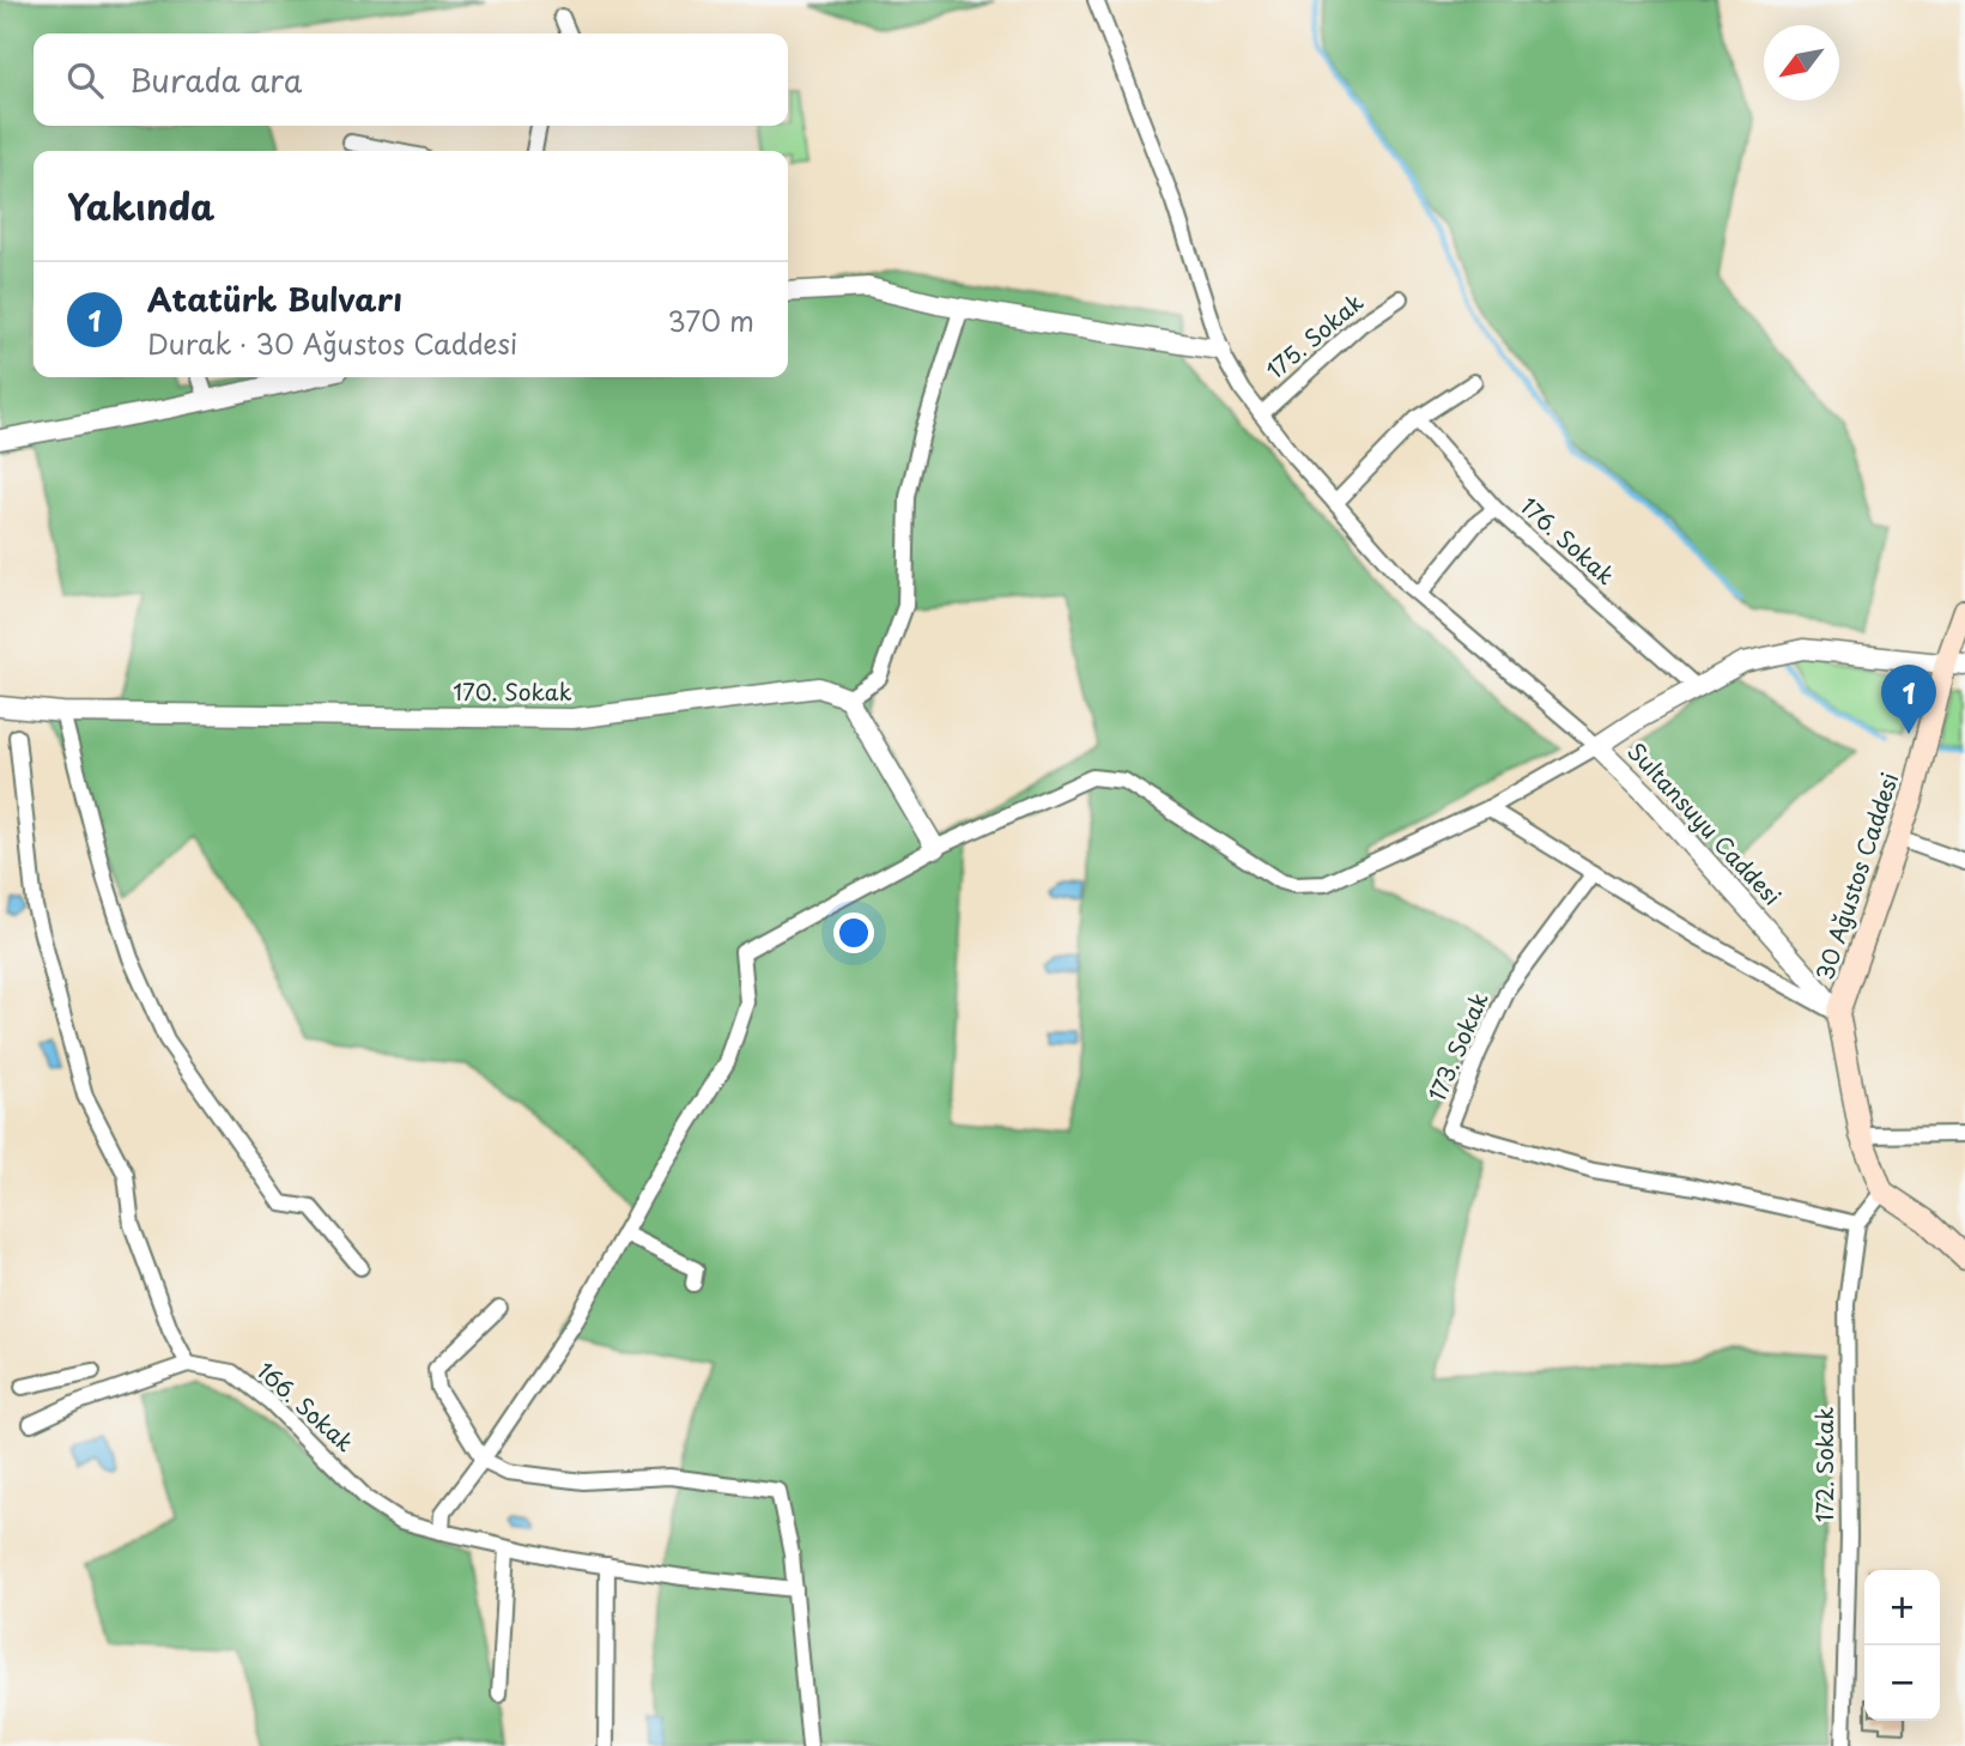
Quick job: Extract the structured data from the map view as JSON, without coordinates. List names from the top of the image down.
{
  "streets": {
    "main road": ["Sultansuyu Caddesi", "30 Ağustos Caddesi"],
    "street": [
      "175. Sokak",
      "176. Sokak",
      "170. Sokak",
      "173. Sokak",
      "166. Sokak",
      "172. Sokak"
    ]
  },
  "crossings": [
    ["176. Sokak", "Sultansuyu Caddesi"],
    ["Sultansuyu Caddesi", "30 Ağustos Caddesi"],
    ["173. Sokak", "172. Sokak"]
  ],
  "north": "bottom left",
  "page": {
    "search": "Burada ara",
    "heading": "Yakında",
    "list": [
      {
        "mark": "1",
        "name": "Atatürk Bulvarı",
        "note": "Durak · 30 Ağustos Caddesi",
        "value": "370 m"
      }
    ],
    "pins": "1",
    "map_buttons": ["+", "−"]
  }
}
